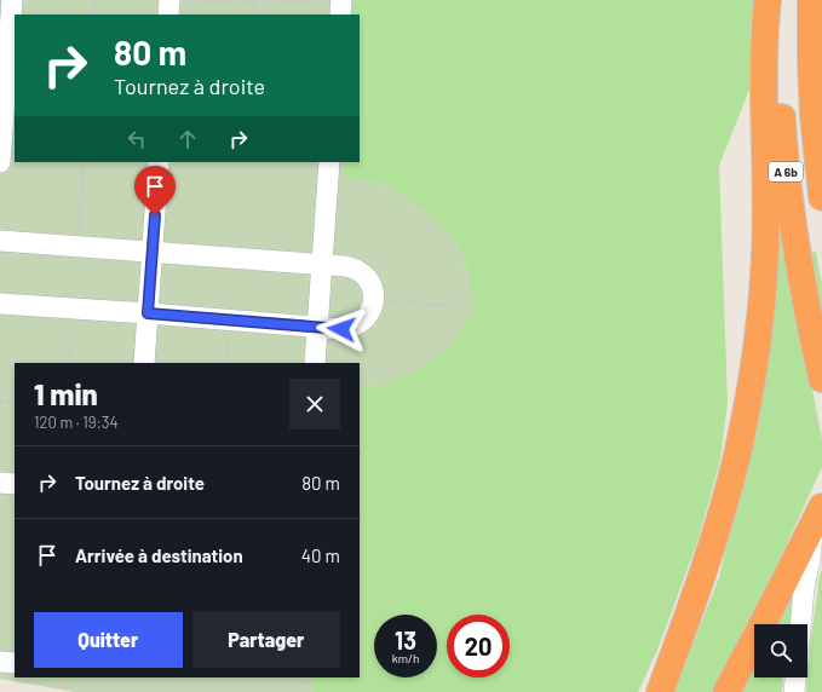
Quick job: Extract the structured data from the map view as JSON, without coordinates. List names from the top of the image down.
{
  "streets": {
    "highway": ["A 6b"]
  },
  "page": {
    "turn": ["80 m", "Tournez à droite"],
    "heading": ["1 min", "120 m · 19:34"],
    "list": [
      {
        "name": "Tournez à droite",
        "value": "80 m"
      },
      {
        "name": "Arrivée à destination",
        "value": "40 m"
      }
    ],
    "buttons": ["Quitter", "Partager"],
    "speed": "13 km/h",
    "limit": "20"
  }
}
